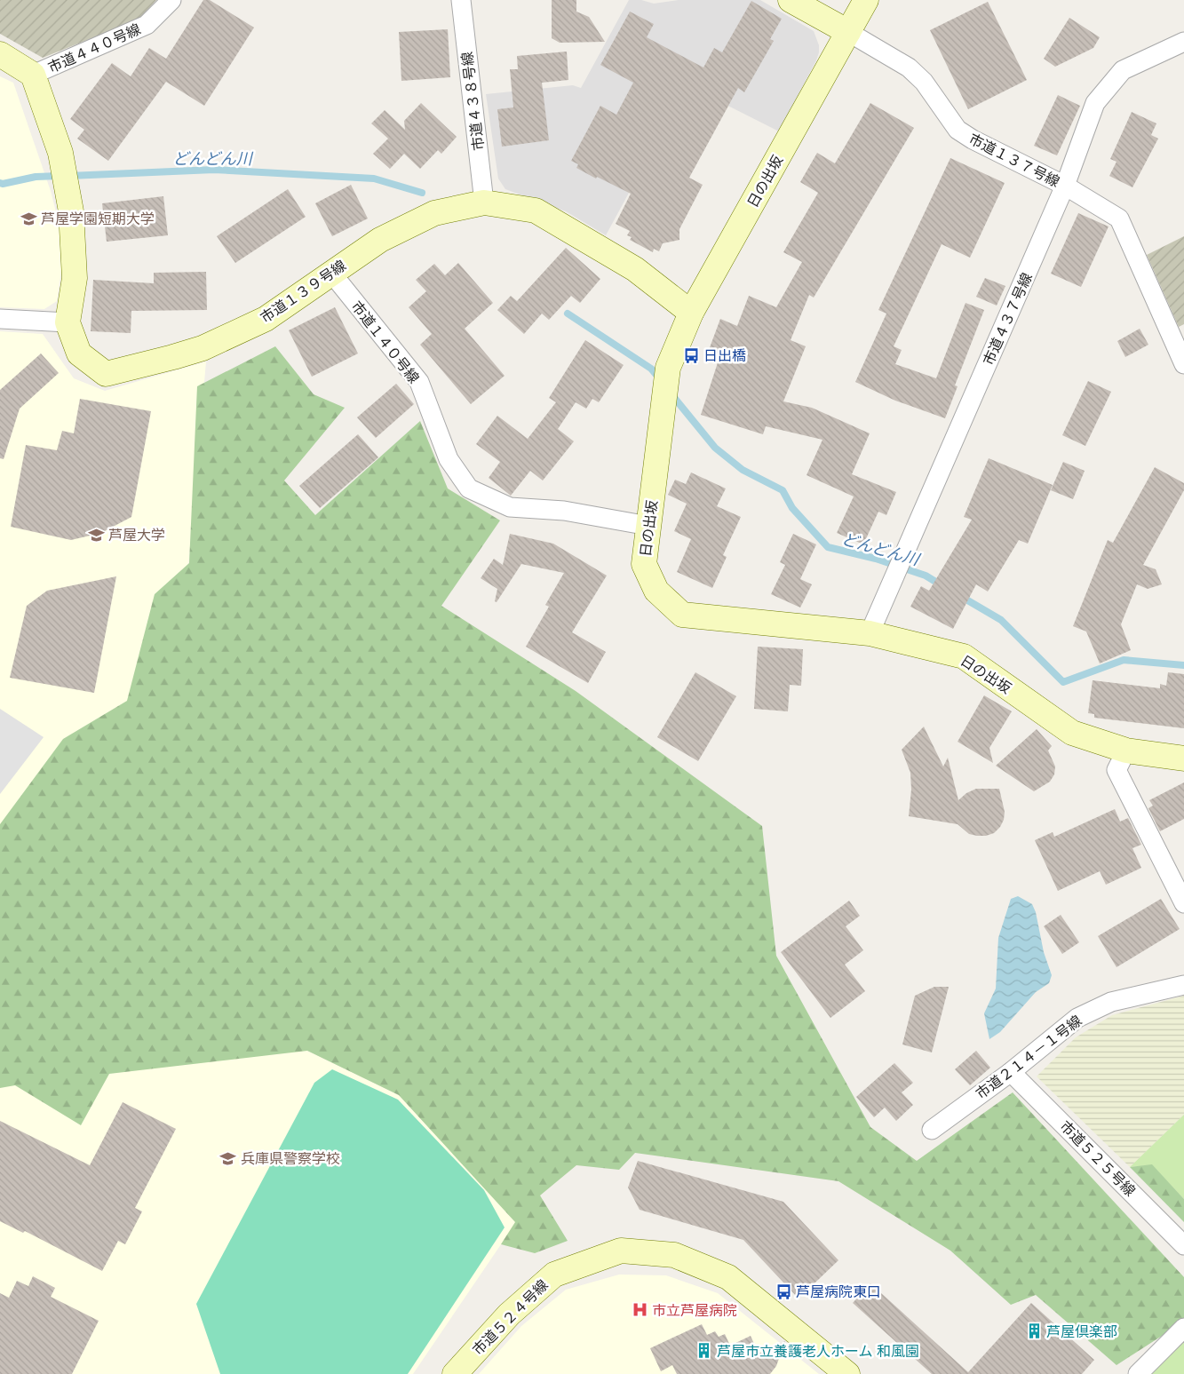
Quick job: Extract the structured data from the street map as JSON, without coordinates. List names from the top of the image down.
{
  "streets": {
    "street": [
      "市道４４０号線",
      "市道４３８号線",
      "市道１３７号線",
      "日の出坂",
      "市道１３９号線",
      "市道４３７号線",
      "市道１４０号線",
      "市道２１４－１号線",
      "市道５２５号線",
      "市道５２４号線"
    ]
  },
  "crossings": [
    ["市道４４０号線", "市道１３９号線"],
    ["市道４３８号線", "市道１３９号線"],
    ["市道１３７号線", "日の出坂"],
    ["市道１３７号線", "市道４３７号線"],
    ["日の出坂", "市道１３９号線"],
    ["日の出坂", "市道４３７号線"],
    ["日の出坂", "市道１４０号線"],
    ["市道１３９号線", "市道１４０号線"],
    ["市道２１４－１号線", "市道５２５号線"]
  ],
  "water": ["どんどん川"],
  "places": {
    "school or university": ["芦屋学園短期大学", "芦屋大学", "兵庫県警察学校"],
    "bus stop": ["日出橋", "芦屋病院東口"],
    "hospital": ["市立芦屋病院"],
    "building": ["芦屋倶楽部", "芦屋市立養護老人ホーム 和風園"]
  }
}
